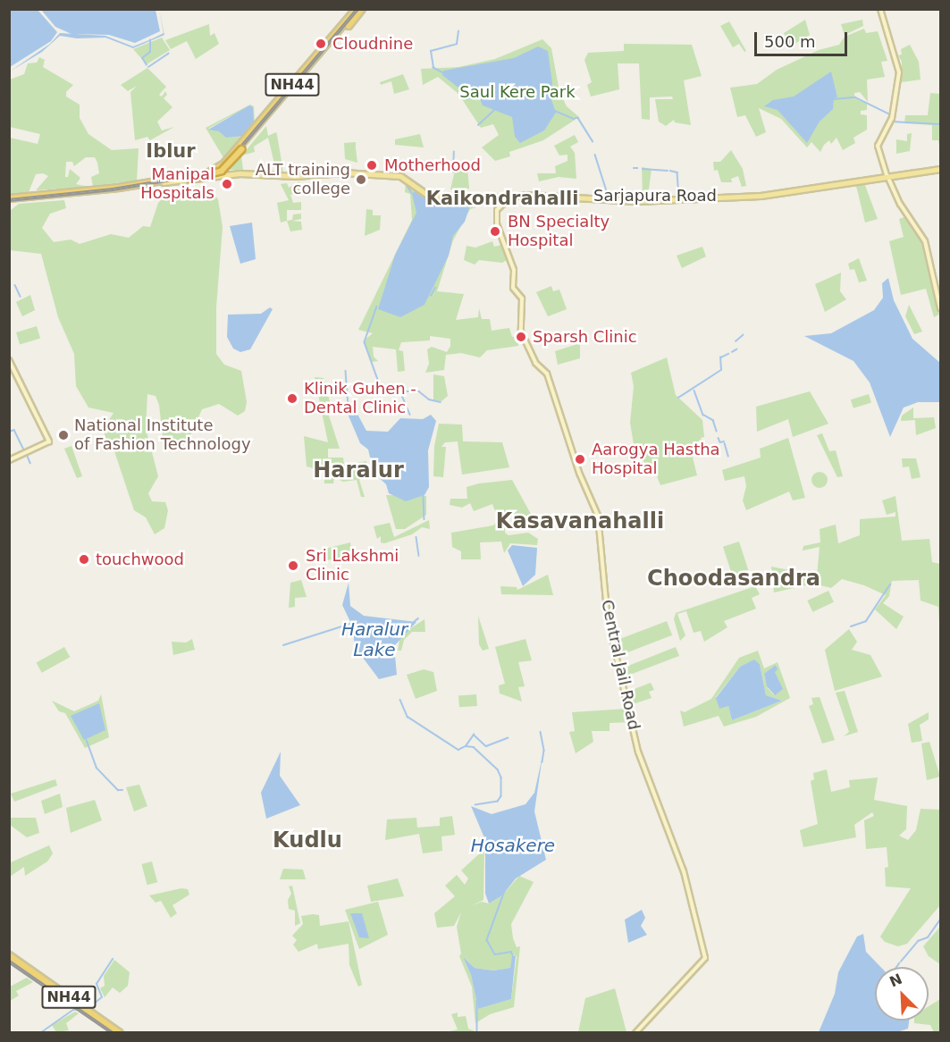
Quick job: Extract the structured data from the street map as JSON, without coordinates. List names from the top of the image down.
{
  "streets": {
    "highway": ["NH44"],
    "main road": ["Sarjapura Road", "Central Jail Road"]
  },
  "crossings": [
    ["NH44", "Sarjapura Road"],
    ["Sarjapura Road", "Central Jail Road"]
  ],
  "districts": [
    "Iblur",
    "Kaikondrahalli",
    "Haralur",
    "Kasavanahalli",
    "Choodasandra",
    "Kudlu"
  ],
  "water": ["Haralur Lake", "Hosakere"],
  "parks": ["Saul Kere Park"],
  "places": [
    "Cloudnine",
    "Motherhood",
    "ALT training college",
    "Manipal Hospitals",
    "BN Specialty Hospital",
    "Sparsh Clinic",
    "Klinik Guhen - Dental Clinic",
    "National Institute of Fashion Technology",
    "Aarogya Hastha Hospital",
    "touchwood",
    "Sri Lakshmi Clinic"
  ],
  "scale_bar": "500 m",
  "north": "top left"
}
